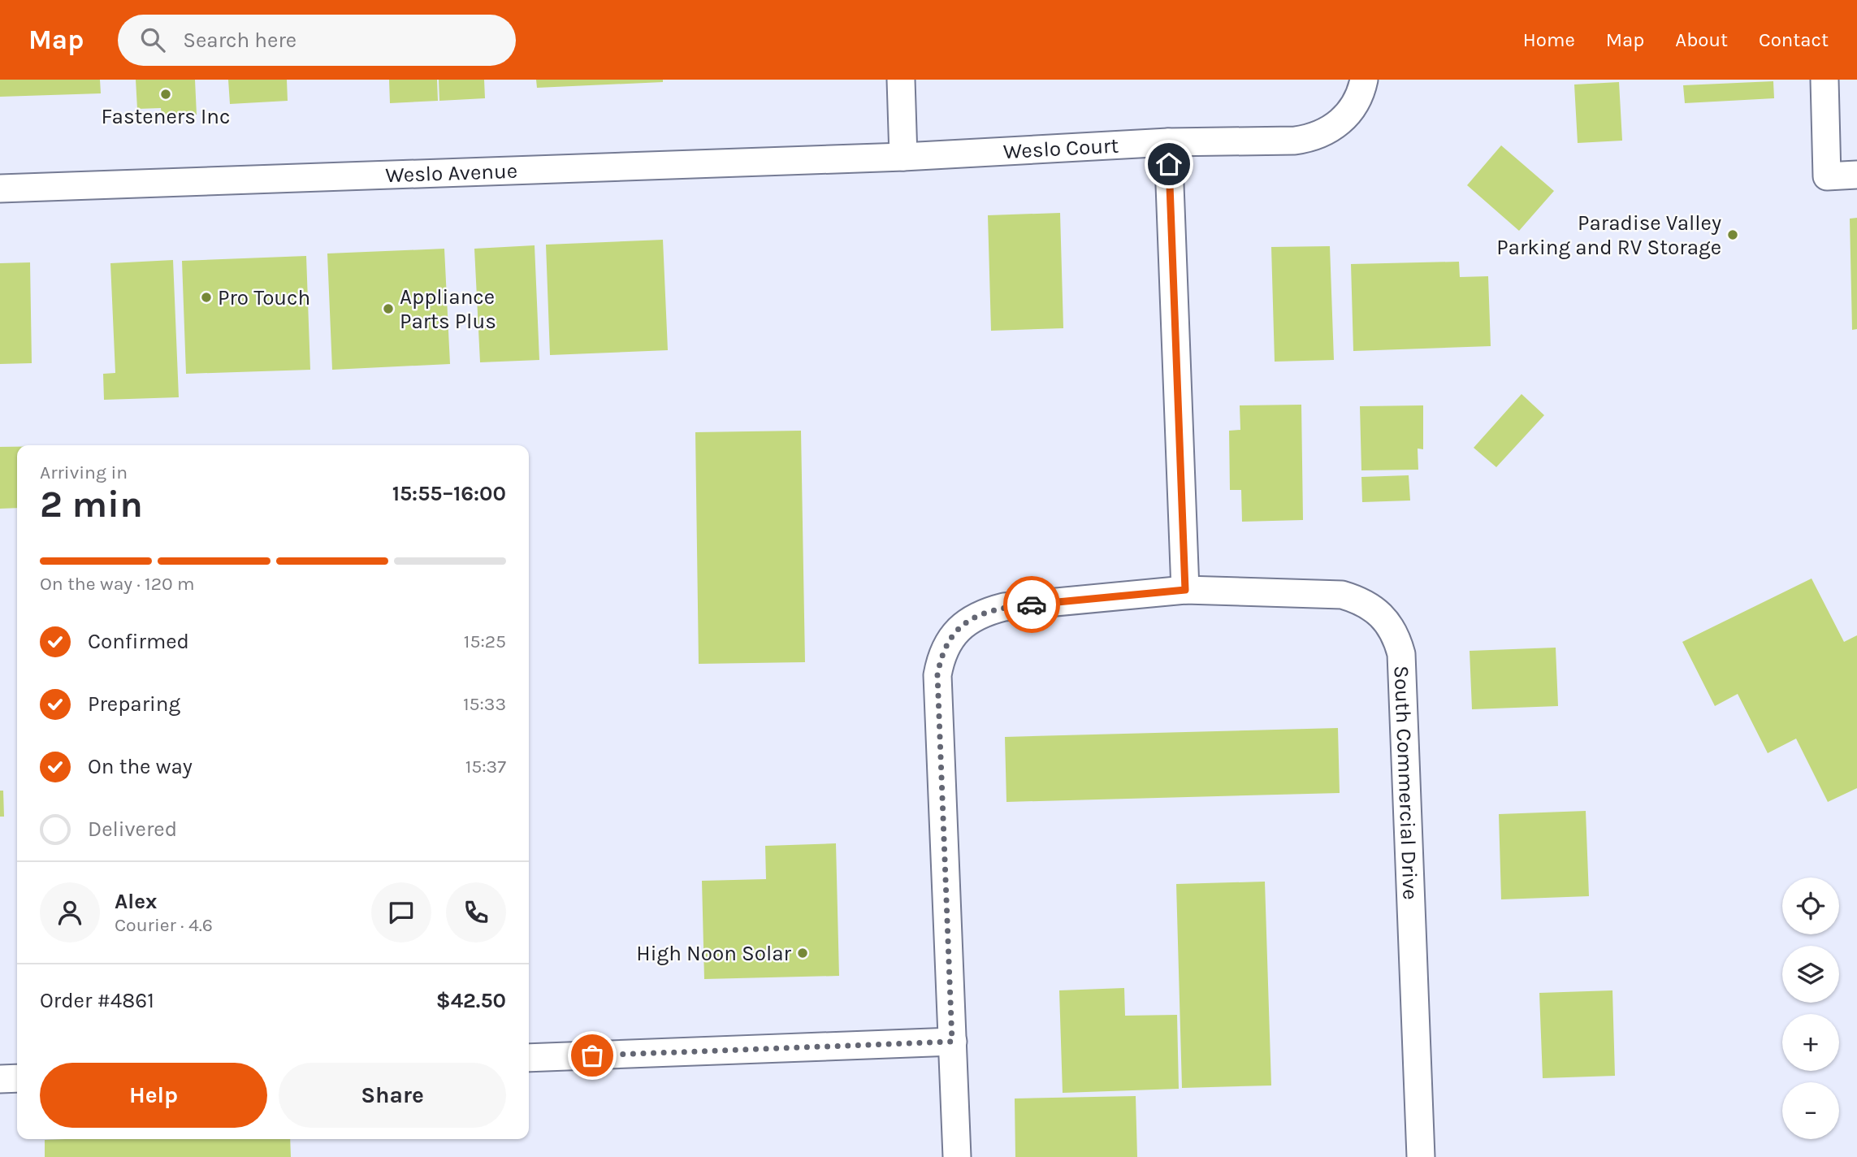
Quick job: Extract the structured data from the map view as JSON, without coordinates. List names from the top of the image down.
{
  "streets": {
    "street": ["Weslo Court", "Weslo Avenue", "South Commercial Drive"]
  },
  "crossings": [
    ["Weslo Court", "Weslo Avenue"]
  ],
  "places": [
    "Fasteners Inc",
    "Paradise Valley Parking and RV Storage",
    "Pro Touch",
    "Appliance Parts Plus",
    "High Noon Solar"
  ],
  "page": {
    "header": "Map",
    "search": "Search here",
    "nav": [
      "Home",
      "Map",
      "About",
      "Contact"
    ],
    "heading": ["2 min", "Arriving in", "15:55–16:00"],
    "panel": [
      "Alex",
      "Courier · 4.6",
      "Order #4861",
      "$42.50"
    ],
    "bar": "On the way · 120 m",
    "list": [
      ["Confirmed", "15:25"],
      ["Preparing", "15:33"],
      ["On the way", "15:37"],
      "Delivered"
    ],
    "map_buttons": ["+", "−"],
    "buttons": ["Help", "Share"]
  }
}
